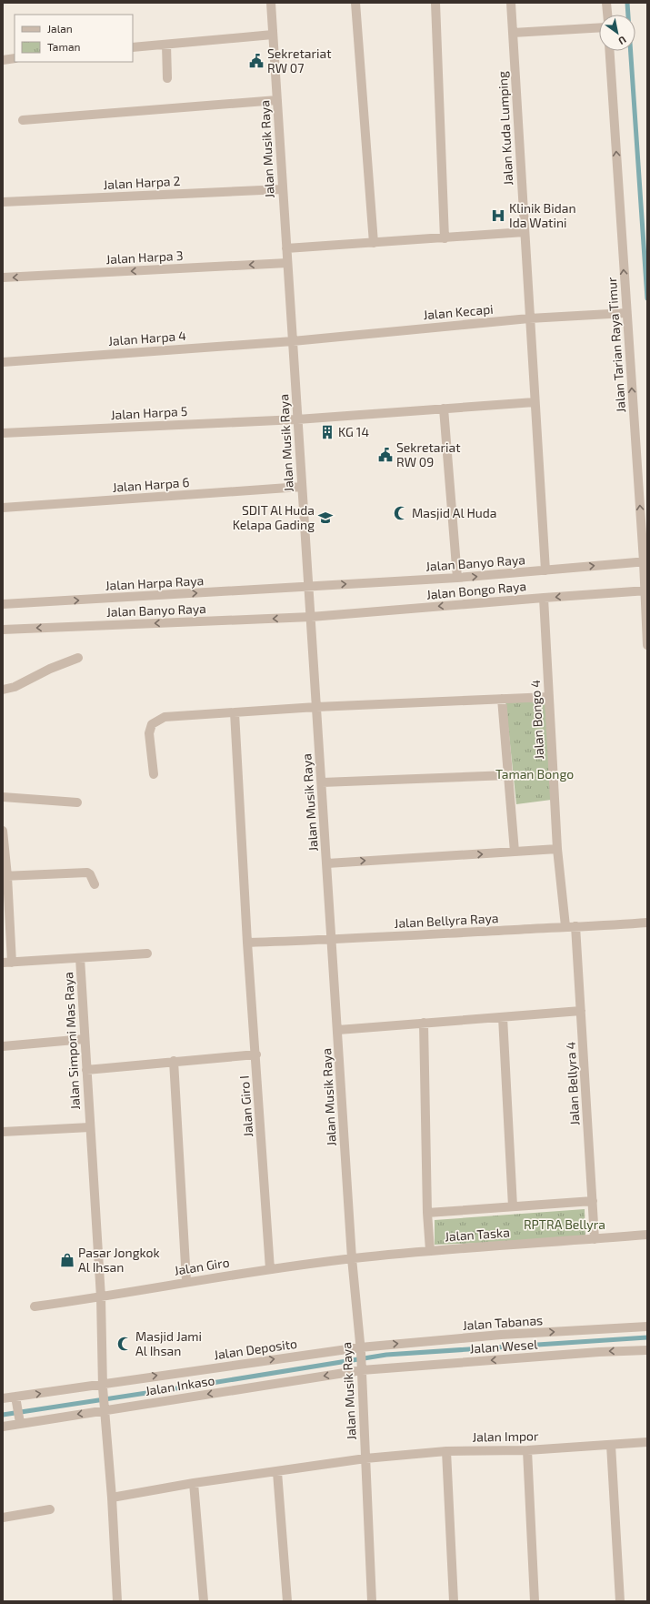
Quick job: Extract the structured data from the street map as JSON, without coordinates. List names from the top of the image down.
{
  "streets": {
    "street": [
      "Jalan Kuda Lumping",
      "Jalan Musik Raya",
      "Jalan Harpa 2",
      "Jalan Harpa 3",
      "Jalan Kecapi",
      "Jalan Harpa 4",
      "Jalan Tarian Raya Timur",
      "Jalan Harpa 5",
      "Jalan Harpa 6",
      "Jalan Banyo Raya",
      "Jalan Harpa Raya",
      "Jalan Bongo Raya",
      "Jalan Bongo 4",
      "Jalan Bellyra Raya",
      "Jalan Simponi Mas Raya",
      "Jalan Bellyra 4",
      "Jalan Giro I",
      "Jalan Taska",
      "Jalan Giro",
      "Jalan Tabanas",
      "Jalan Wesel",
      "Jalan Deposito",
      "Jalan Inkaso",
      "Jalan Impor"
    ]
  },
  "crossings": [
    ["Jalan Kuda Lumping", "Jalan Kecapi"],
    ["Jalan Kuda Lumping", "Jalan Harpa 5"],
    ["Jalan Kuda Lumping", "Jalan Banyo Raya"],
    ["Jalan Musik Raya", "Jalan Harpa 2"],
    ["Jalan Musik Raya", "Jalan Harpa 3"],
    ["Jalan Musik Raya", "Jalan Kecapi"],
    ["Jalan Musik Raya", "Jalan Harpa 4"],
    ["Jalan Musik Raya", "Jalan Harpa 5"],
    ["Jalan Musik Raya", "Jalan Harpa 6"],
    ["Jalan Musik Raya", "Jalan Banyo Raya"],
    ["Jalan Musik Raya", "Jalan Harpa Raya"],
    ["Jalan Musik Raya", "Jalan Bongo Raya"],
    ["Jalan Musik Raya", "Jalan Bellyra Raya"],
    ["Jalan Musik Raya", "Jalan Taska"],
    ["Jalan Musik Raya", "Jalan Giro"],
    ["Jalan Musik Raya", "Jalan Tabanas"],
    ["Jalan Musik Raya", "Jalan Wesel"],
    ["Jalan Musik Raya", "Jalan Deposito"],
    ["Jalan Musik Raya", "Jalan Inkaso"],
    ["Jalan Musik Raya", "Jalan Impor"],
    ["Jalan Kecapi", "Jalan Harpa 4"],
    ["Jalan Kecapi", "Jalan Tarian Raya Timur"],
    ["Jalan Tarian Raya Timur", "Jalan Banyo Raya"],
    ["Jalan Tarian Raya Timur", "Jalan Bongo Raya"],
    ["Jalan Banyo Raya", "Jalan Harpa Raya"],
    ["Jalan Banyo Raya", "Jalan Bongo Raya"],
    ["Jalan Bongo Raya", "Jalan Bongo 4"],
    ["Jalan Bongo 4", "Jalan Bellyra Raya"],
    ["Jalan Bellyra Raya", "Jalan Bellyra 4"],
    ["Jalan Bellyra Raya", "Jalan Giro I"],
    ["Jalan Simponi Mas Raya", "Jalan Giro"],
    ["Jalan Simponi Mas Raya", "Jalan Deposito"],
    ["Jalan Simponi Mas Raya", "Jalan Inkaso"],
    ["Jalan Simponi Mas Raya", "Jalan Impor"],
    ["Jalan Bellyra 4", "Jalan Taska"],
    ["Jalan Giro I", "Jalan Giro"],
    ["Jalan Taska", "Jalan Giro"],
    ["Jalan Tabanas", "Jalan Deposito"],
    ["Jalan Wesel", "Jalan Inkaso"]
  ],
  "one_way": [
    "Jalan Harpa 3",
    "Jalan Tarian Raya Timur",
    "Jalan Harpa Raya",
    "Jalan Bongo Raya",
    "Jalan Tabanas",
    "Jalan Wesel",
    "Jalan Deposito",
    "Jalan Inkaso"
  ],
  "parks": ["Taman Bongo", "RPTRA Bellyra"],
  "places": {
    "public building": ["Sekretariat RW 07", "Sekretariat RW 09"],
    "hospital": ["Klinik Bidan Ida Watini"],
    "building": ["KG 14"],
    "mosque": ["Masjid Al Huda", "Masjid Jami Al Ihsan"],
    "school or university": ["SDIT Al Huda Kelapa Gading"],
    "shop": ["Pasar Jongkok Al Ihsan"]
  },
  "legend": ["Jalan", "Taman"],
  "north": "bottom right"
}
